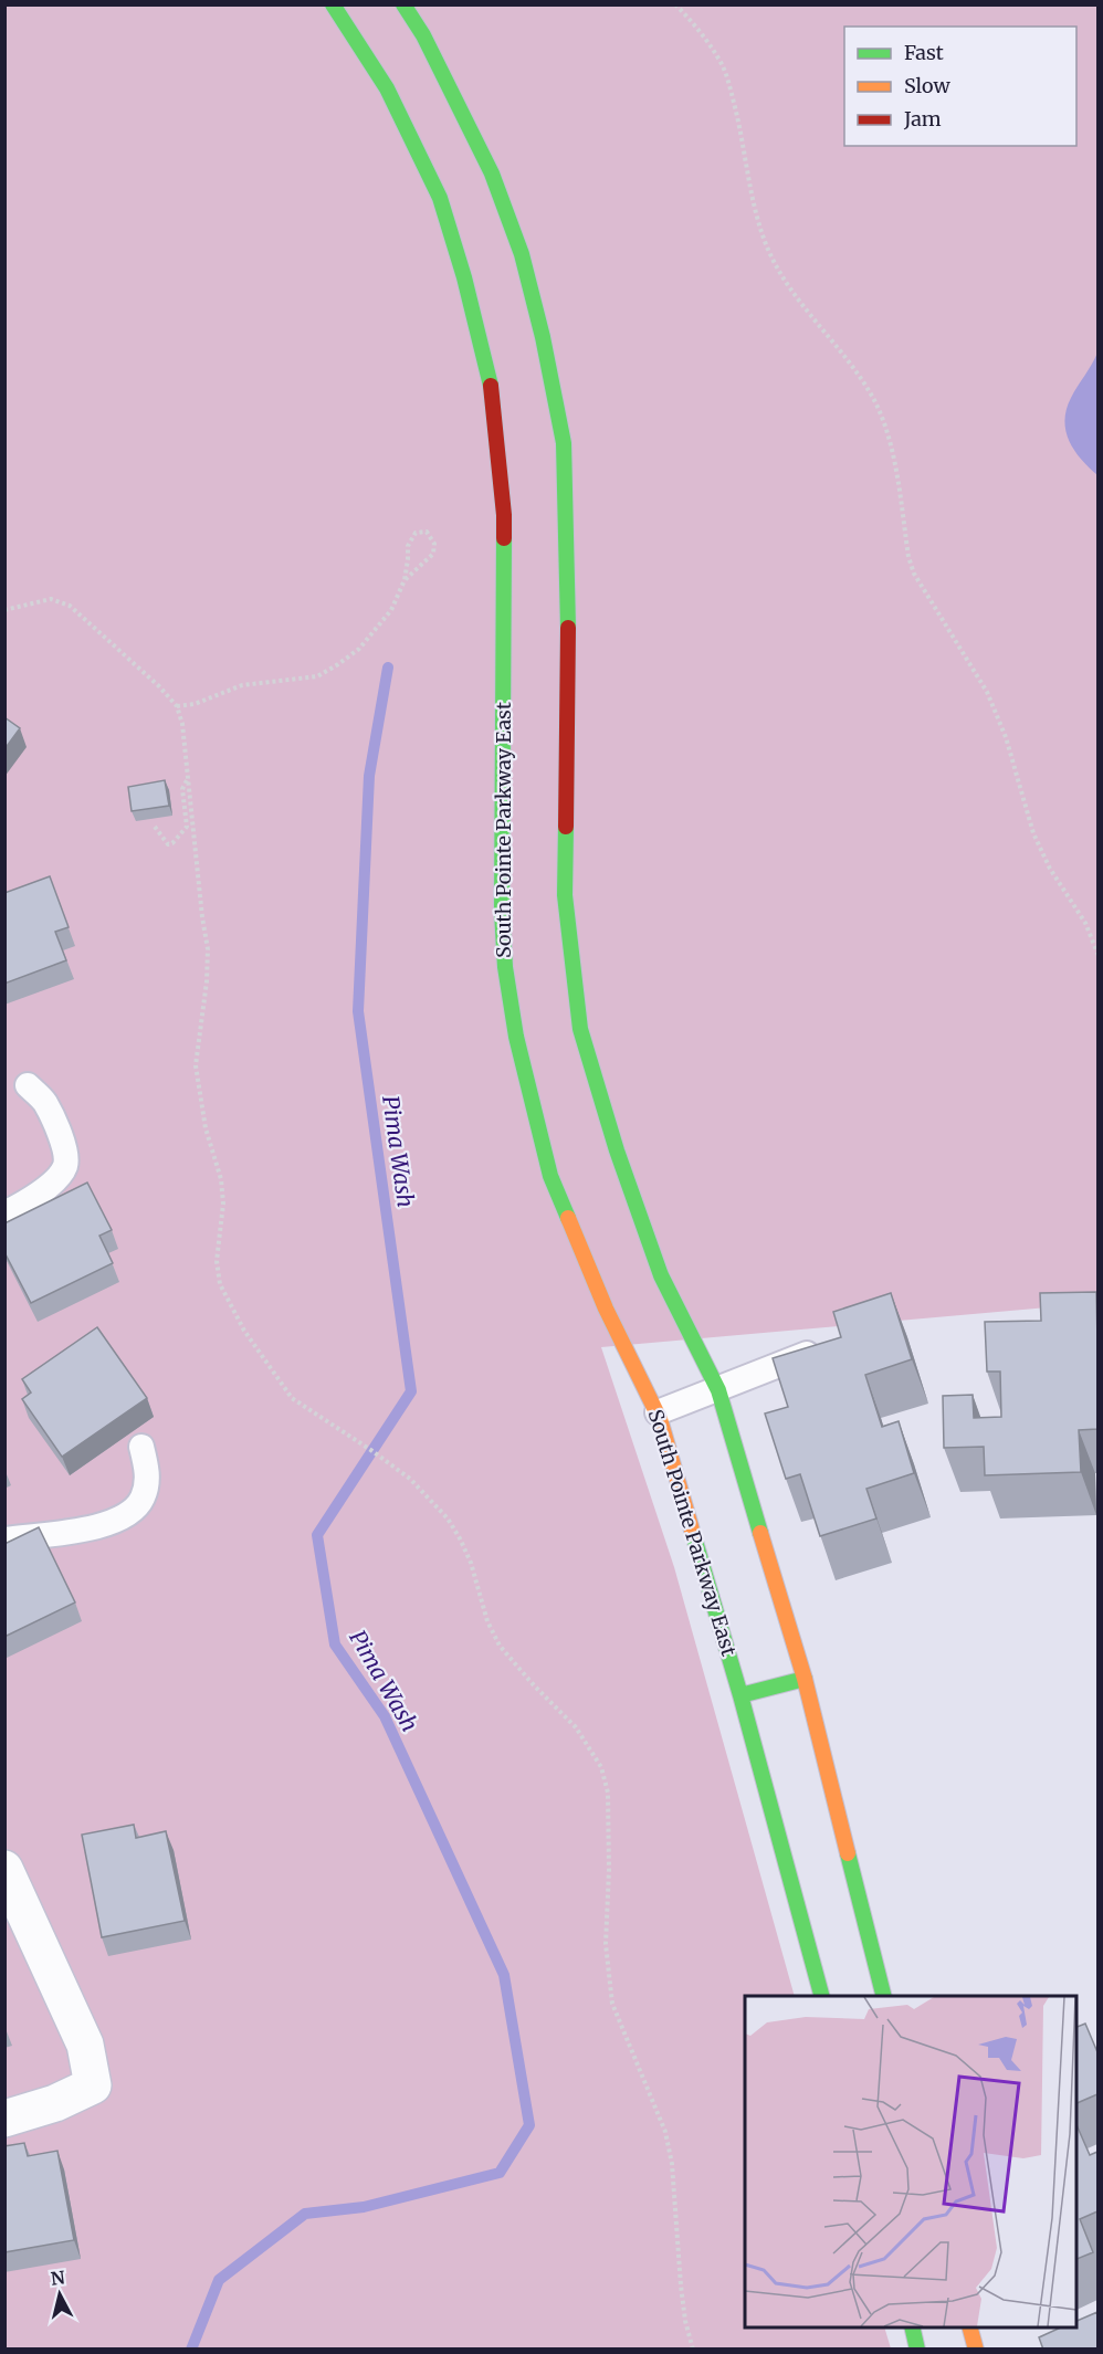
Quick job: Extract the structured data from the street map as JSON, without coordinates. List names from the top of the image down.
{
  "streets": {
    "main road": ["South Pointe Parkway East"]
  },
  "water": ["Pima Wash"],
  "legend": ["Fast", "Slow", "Jam"],
  "north": "top"
}
